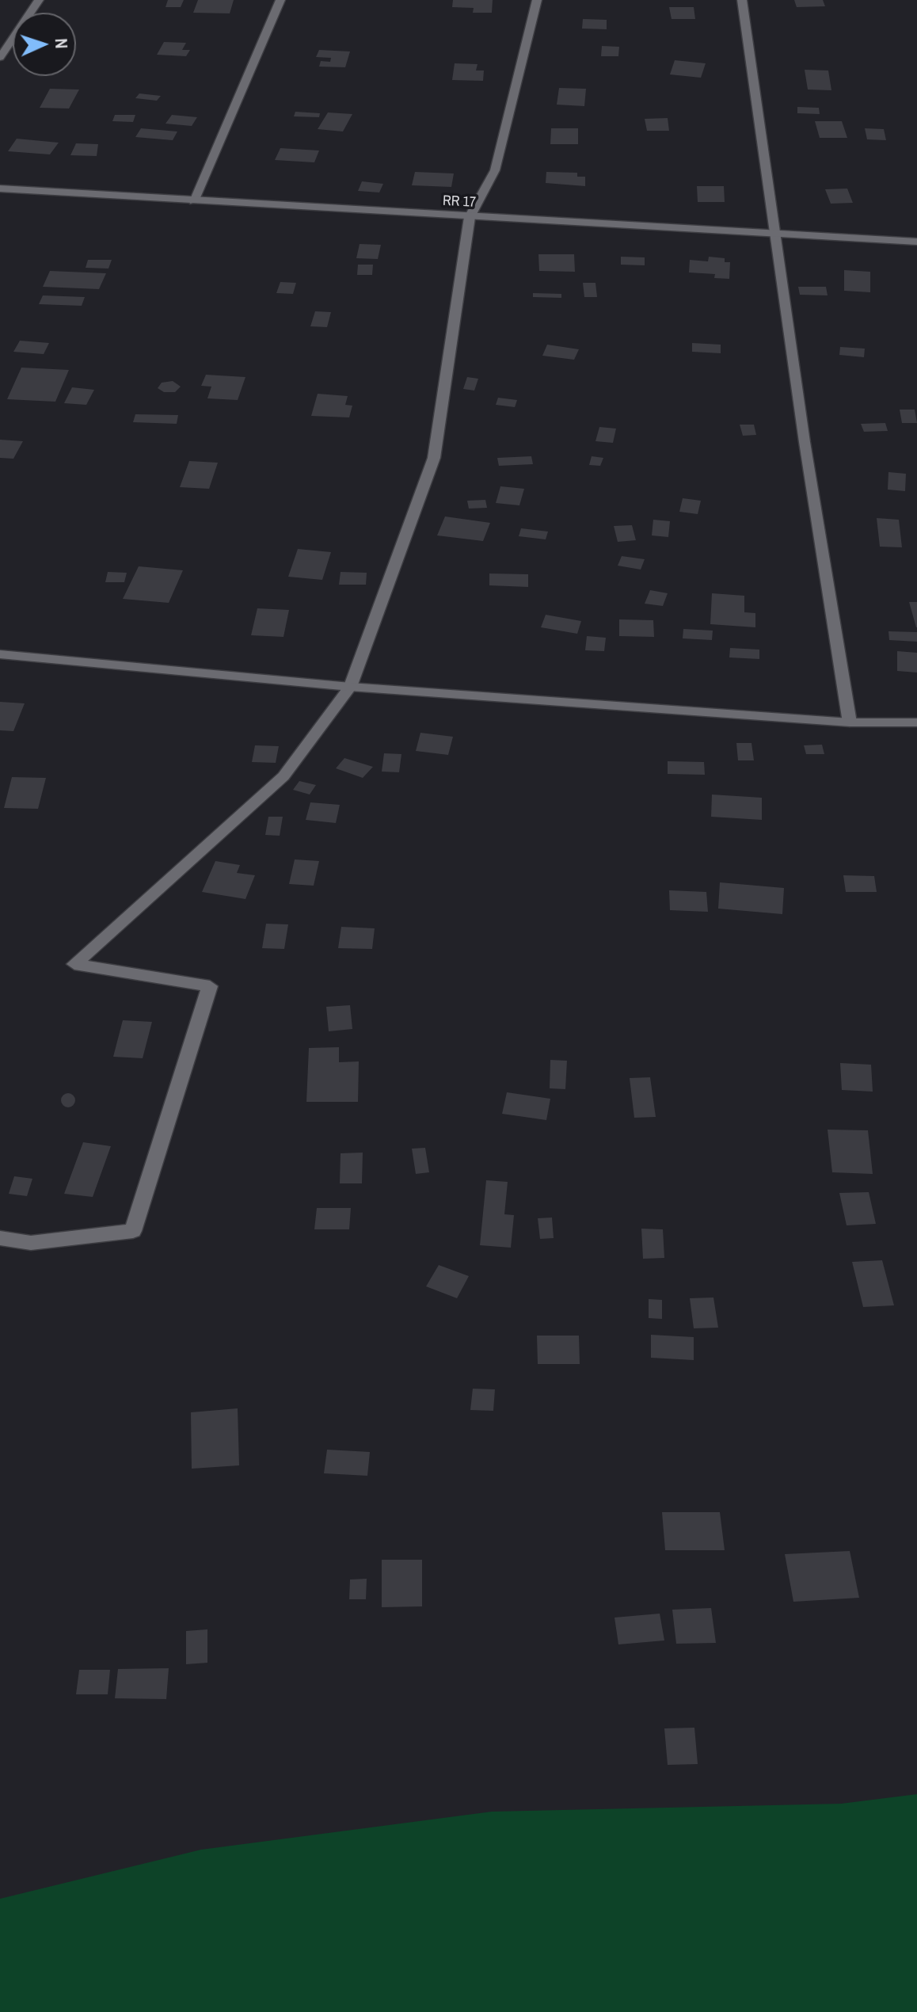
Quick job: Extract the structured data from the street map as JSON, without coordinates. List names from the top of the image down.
{
  "streets": {
    "street": ["RR 17"]
  },
  "north": "right"
}
